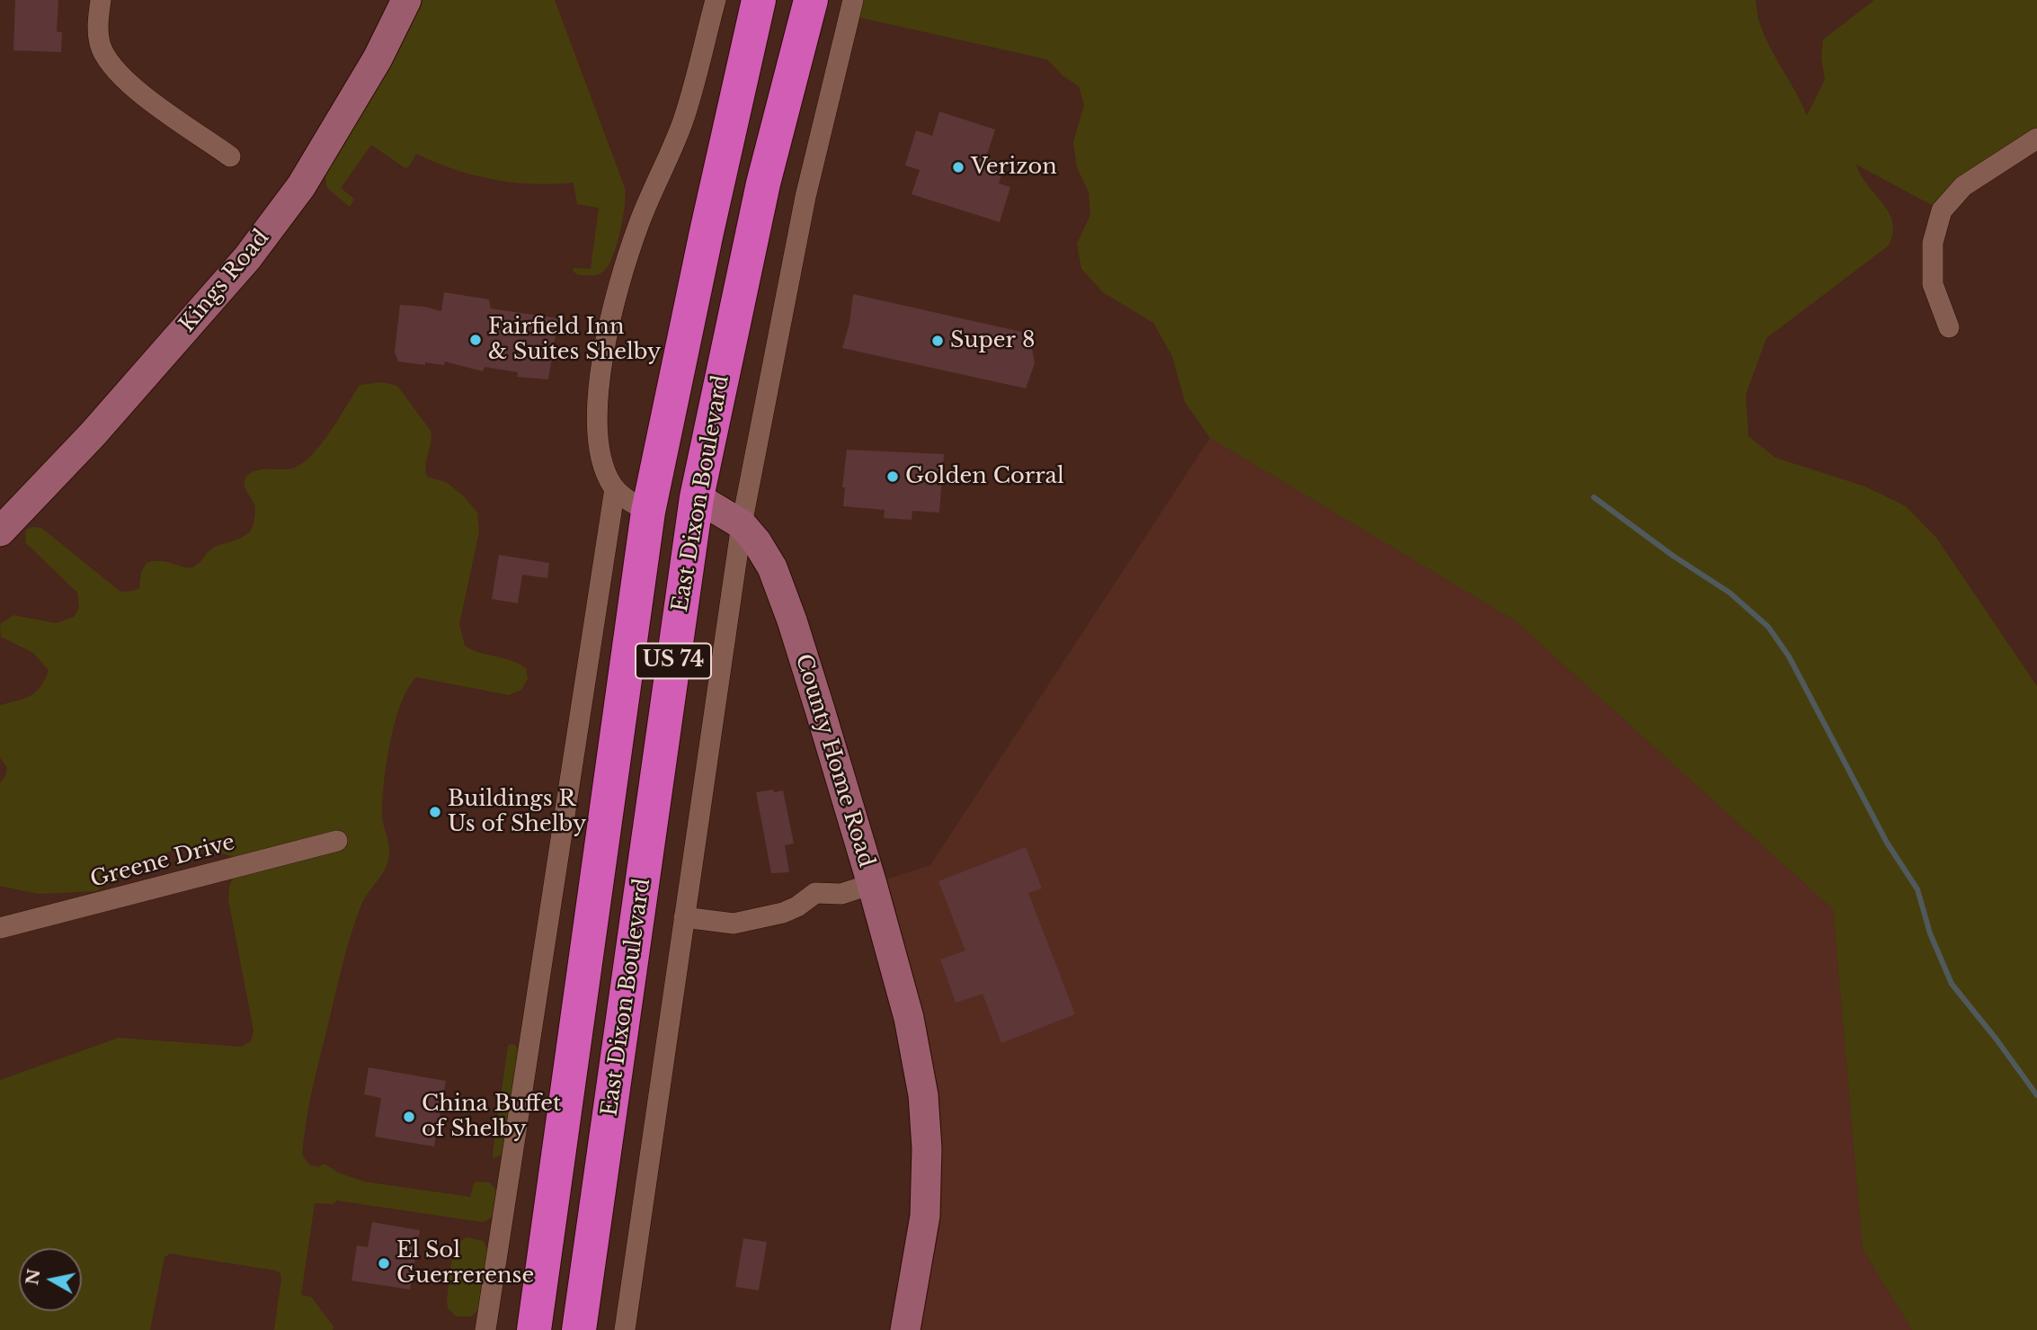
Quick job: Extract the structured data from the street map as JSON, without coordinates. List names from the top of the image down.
{
  "streets": {
    "highway": ["East Dixon Boulevard", "US 74", "County Home Road"],
    "street": ["Kings Road", "Greene Drive"]
  },
  "crossings": [
    ["East Dixon Boulevard", "County Home Road"]
  ],
  "places": [
    "Verizon",
    "Fairfield Inn & Suites Shelby",
    "Super 8",
    "Golden Corral",
    "Buildings R Us of Shelby",
    "China Buffet of Shelby",
    "El Sol Guerrerense"
  ],
  "north": "left"
}
